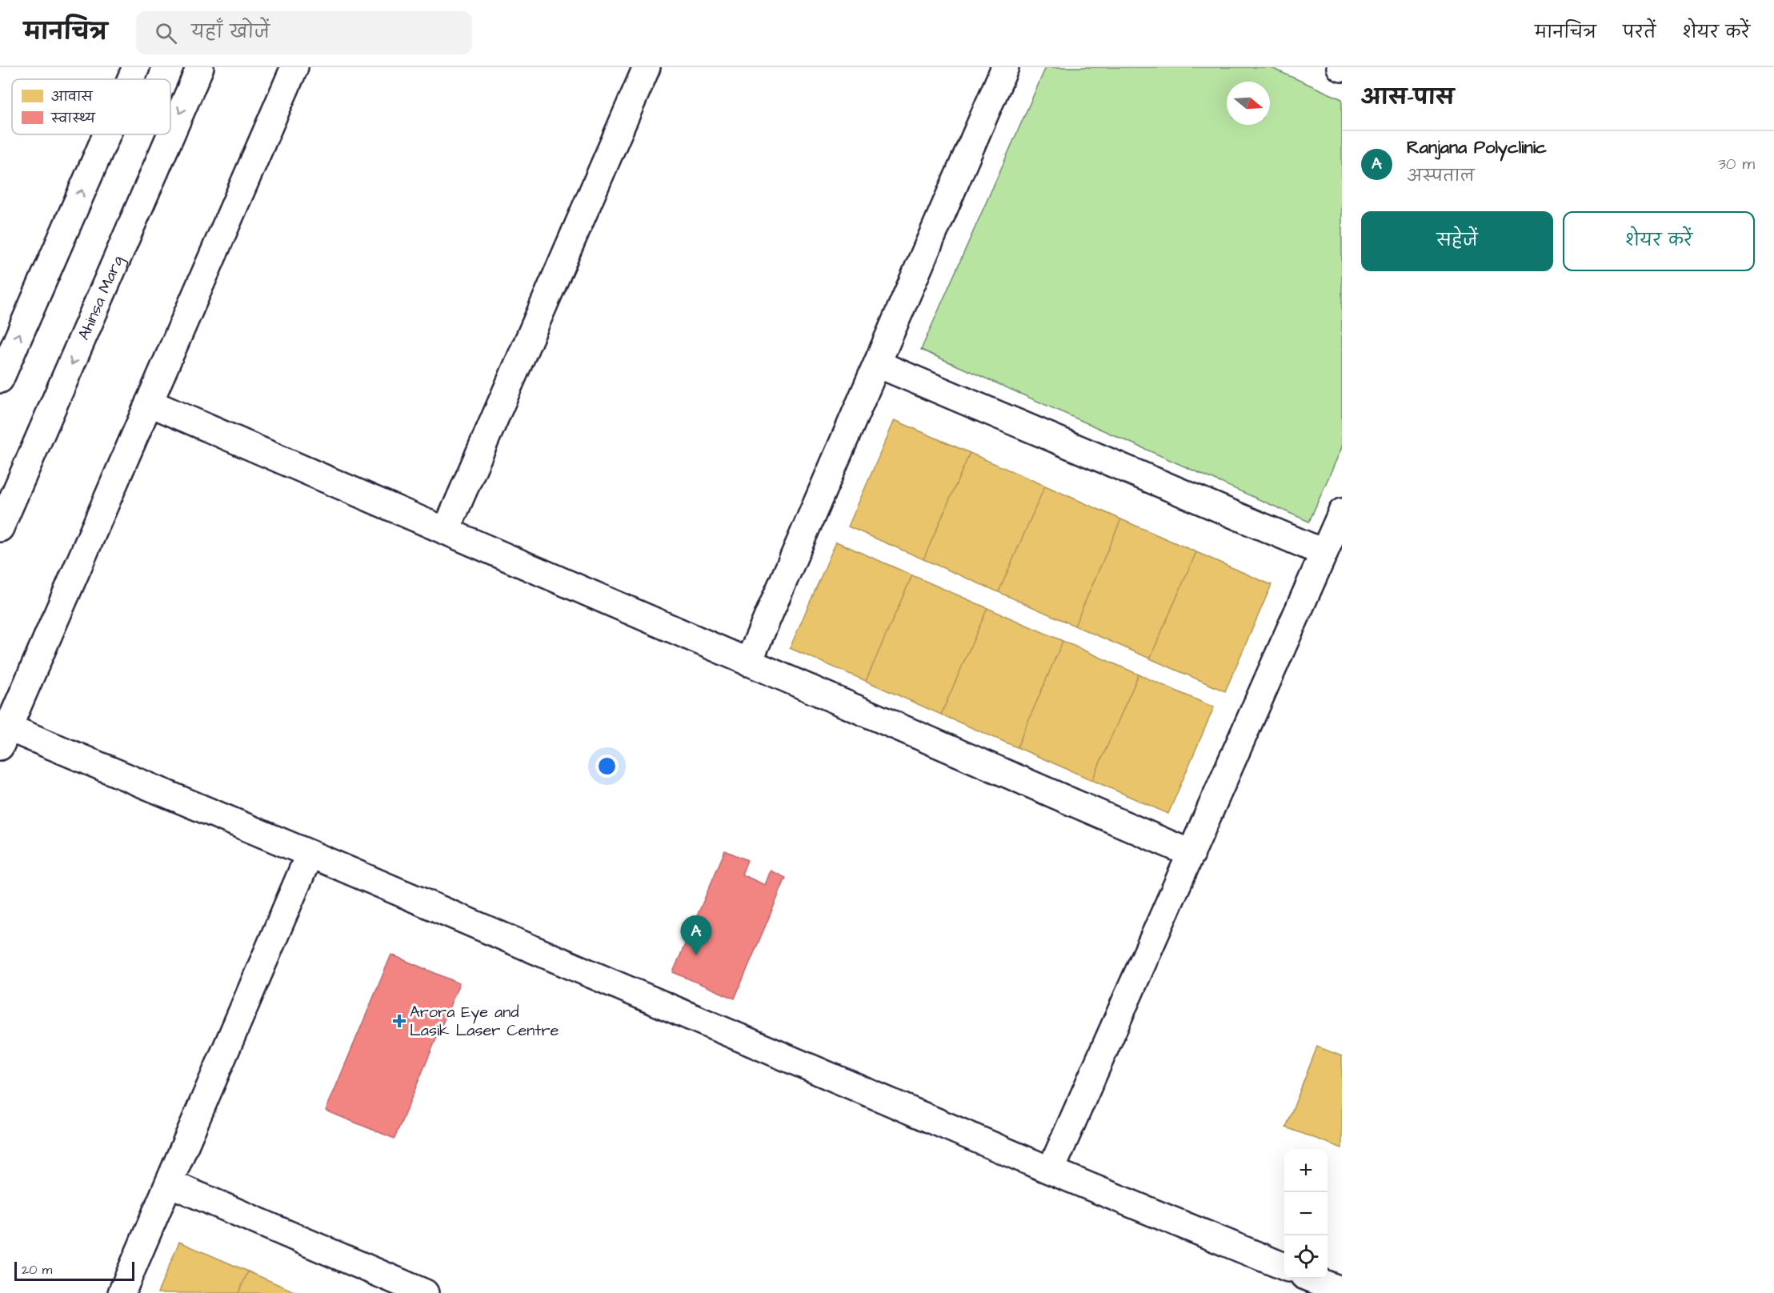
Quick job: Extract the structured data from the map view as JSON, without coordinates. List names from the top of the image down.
{
  "streets": {
    "street": ["Ahinsa Marg"]
  },
  "places": {
    "health": ["Arora Eye and Lasik Laser Centre"]
  },
  "legend": ["आवास", "स्वास्थ्य"],
  "scale_bar": "20 m",
  "north": "right",
  "page": {
    "header": "मानचित्र",
    "search": "यहाँ खोजें",
    "nav": ["मानचित्र", "परतें", "शेयर करें"],
    "heading": "आस-पास",
    "list": [
      {
        "mark": "A",
        "name": "Ranjana Polyclinic",
        "note": "अस्पताल",
        "value": "30 m"
      }
    ],
    "buttons": ["सहेजें", "शेयर करें"],
    "pins": "A",
    "map_buttons": ["+", "−"],
    "scale": "20 m"
  }
}
